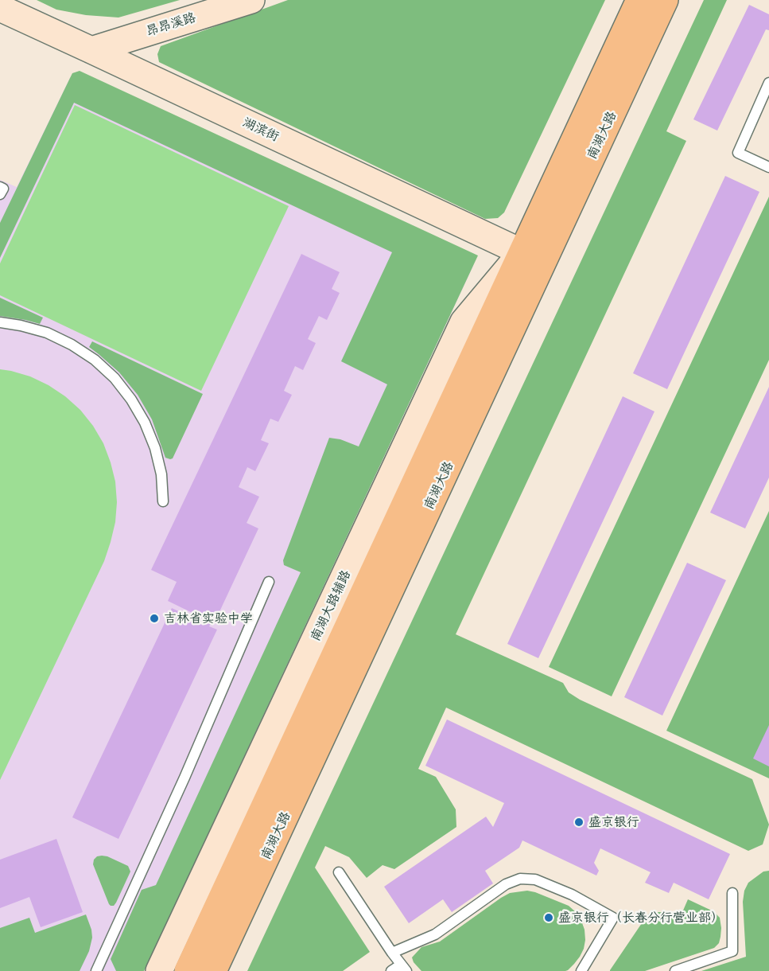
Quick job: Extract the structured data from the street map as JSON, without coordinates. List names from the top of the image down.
{
  "streets": {
    "main road": ["南湖大路"],
    "street": ["昂昂溪路", "湖滨街", "南湖大路辅路"]
  },
  "crossings": [
    ["昂昂溪路", "湖滨街"],
    ["湖滨街", "南湖大路"],
    ["湖滨街", "南湖大路辅路"],
    ["南湖大路", "南湖大路辅路"]
  ],
  "places": ["吉林省实验中学", "盛京银行", "盛京银行（长春分行营业部）"]
}
